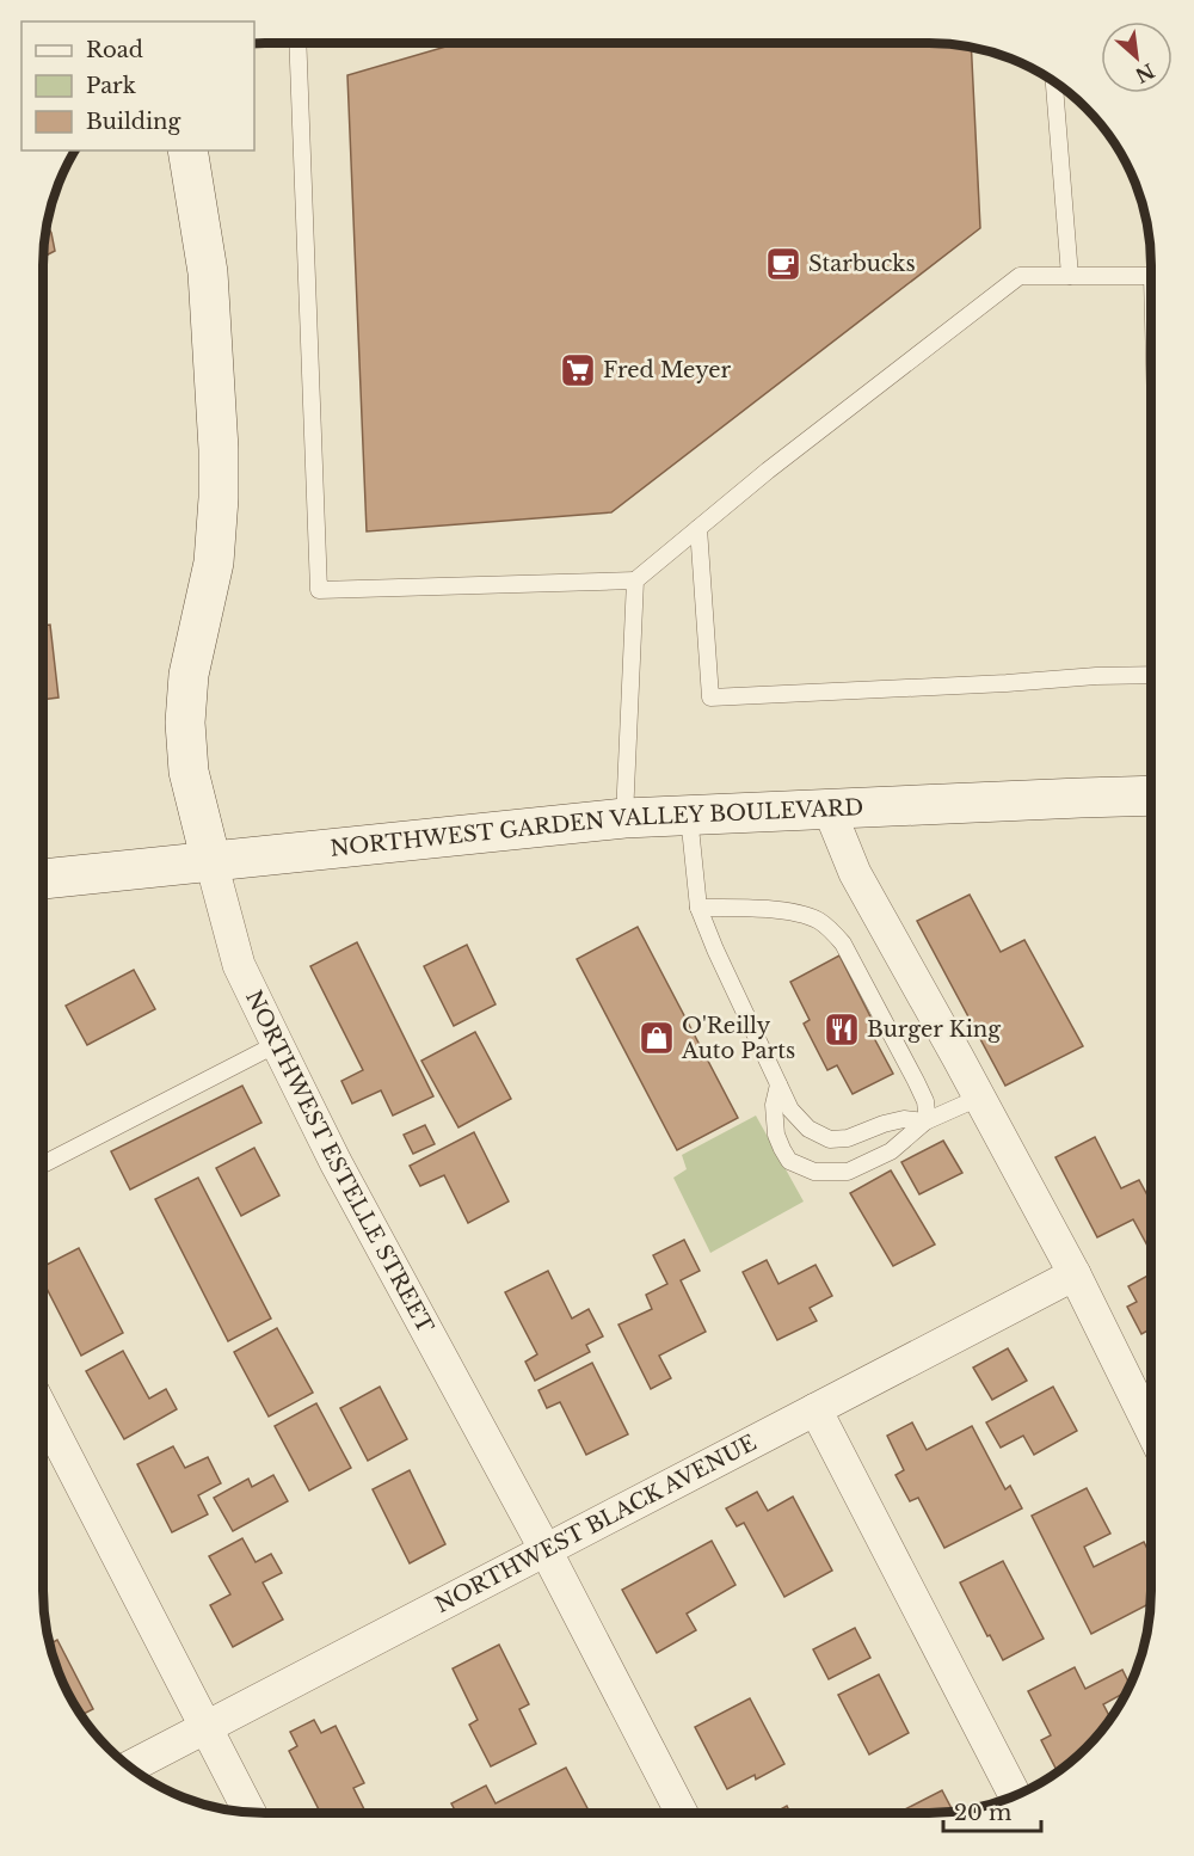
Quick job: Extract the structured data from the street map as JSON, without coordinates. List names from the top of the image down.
{
  "streets": {
    "main road": ["NORTHWEST GARDEN VALLEY BOULEVARD", "NORTHWEST ESTELLE STREET"],
    "street": ["NORTHWEST BLACK AVENUE"]
  },
  "crossings": [
    ["NORTHWEST GARDEN VALLEY BOULEVARD", "NORTHWEST ESTELLE STREET"],
    ["NORTHWEST ESTELLE STREET", "NORTHWEST BLACK AVENUE"]
  ],
  "places": {
    "cafe": ["Starbucks"],
    "supermarket": ["Fred Meyer"],
    "restaurant": ["Burger King"],
    "shop": ["O'Reilly Auto Parts"]
  },
  "legend": ["Road", "Park", "Building"],
  "scale_bar": "20 m",
  "north": "bottom right"
}
